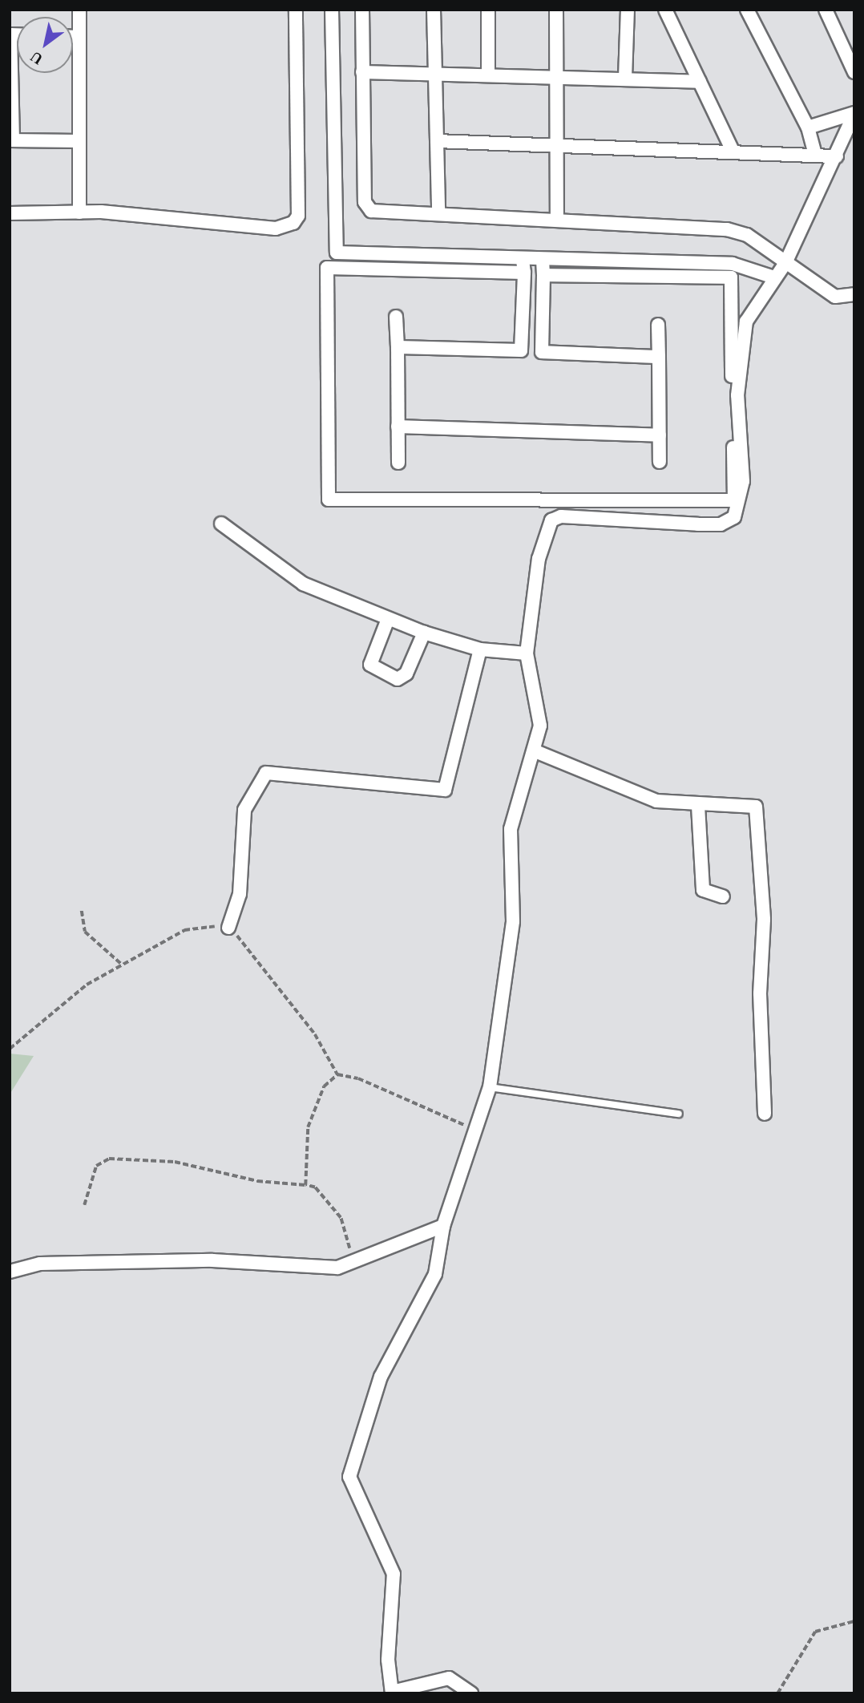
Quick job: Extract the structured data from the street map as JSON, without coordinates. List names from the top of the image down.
{
  "north": "bottom left"
}
